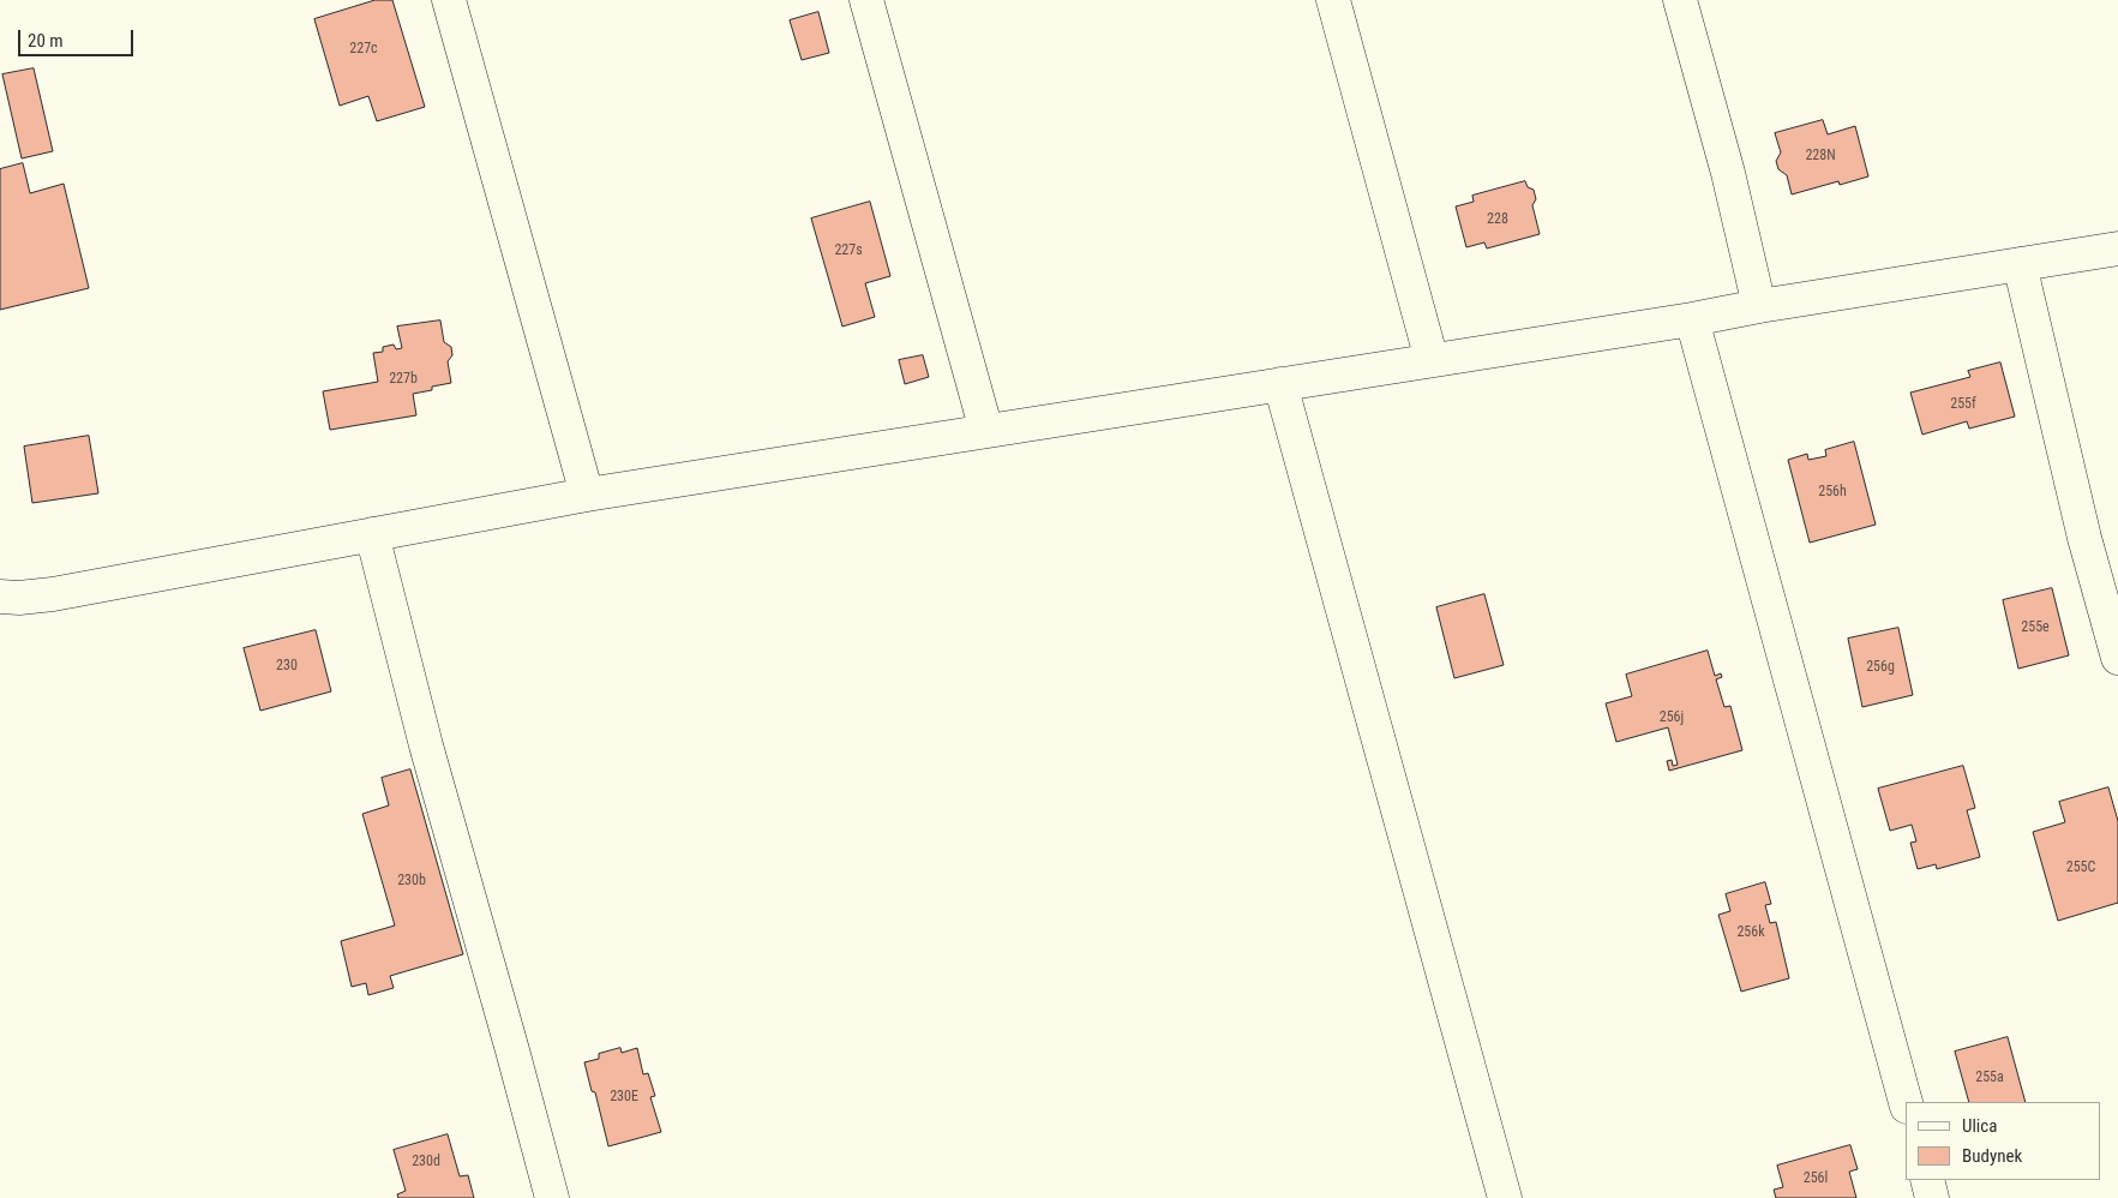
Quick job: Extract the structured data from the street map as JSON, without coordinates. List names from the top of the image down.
{
  "house_numbers": [
    "227c",
    "228N",
    "228",
    "227s",
    "227b",
    "255f",
    "256h",
    "255e",
    "230",
    "256g",
    "256j",
    "255C",
    "230b",
    "256k",
    "255a",
    "230E",
    "230d",
    "256l"
  ],
  "legend": ["Ulica", "Budynek"],
  "scale_bar": "20 m"
}
